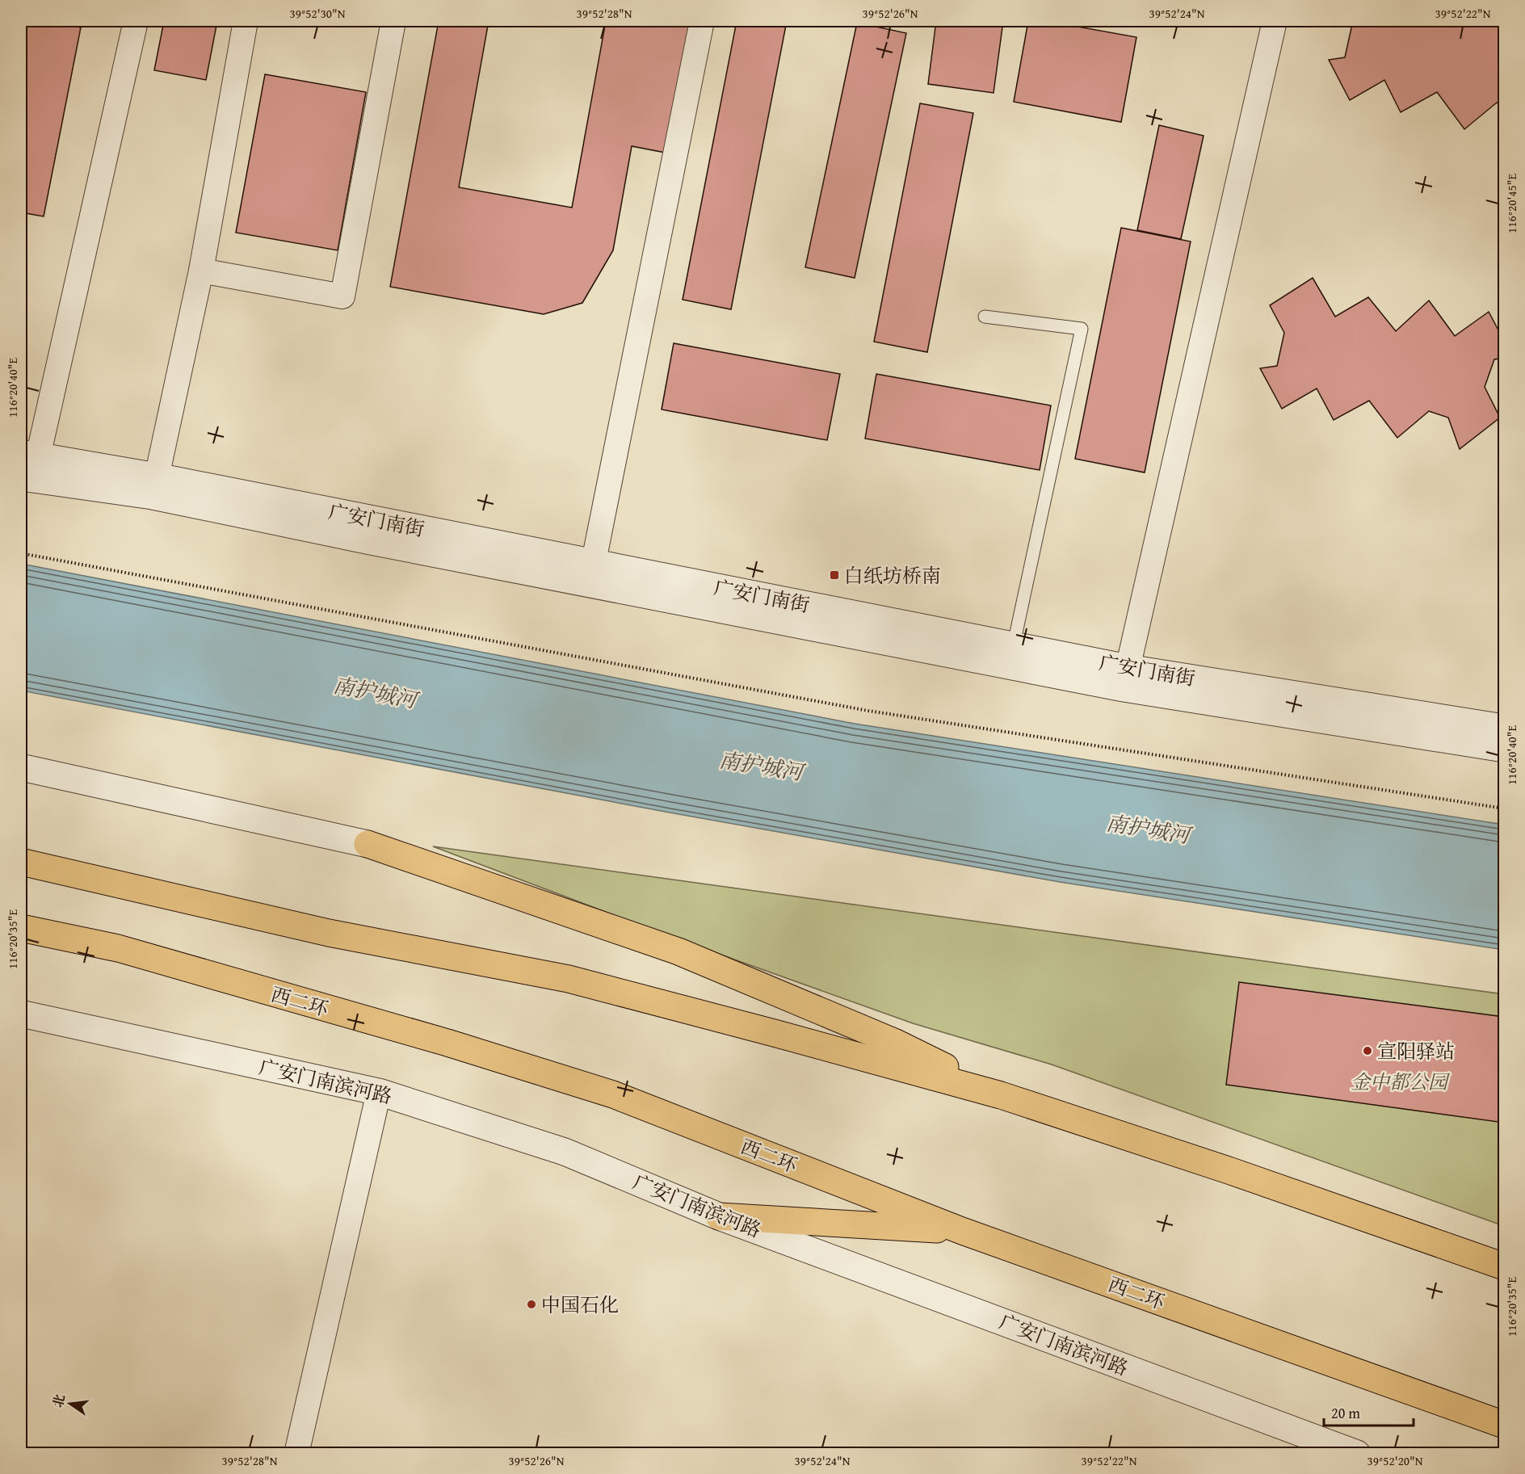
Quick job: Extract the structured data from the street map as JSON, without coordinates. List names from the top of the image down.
{
  "streets": {
    "highway": ["西二环"],
    "street": ["广安门南街", "广安门南滨河路"]
  },
  "water": ["南护城河"],
  "parks": ["金中都公园"],
  "places": {
    "transit": ["白纸坊桥南"],
    "other": ["宣阳驿站", "中国石化"]
  },
  "scale_bar": "20 m",
  "north": "left",
  "coordinates": [
    "39°52'30\"N",
    "39°52'28\"N",
    "39°52'26\"N",
    "39°52'24\"N",
    "39°52'22\"N",
    "116°20'45\"E",
    "116°20'40\"E",
    "116°20'35\"E",
    "39°52'20\"N"
  ]
}
